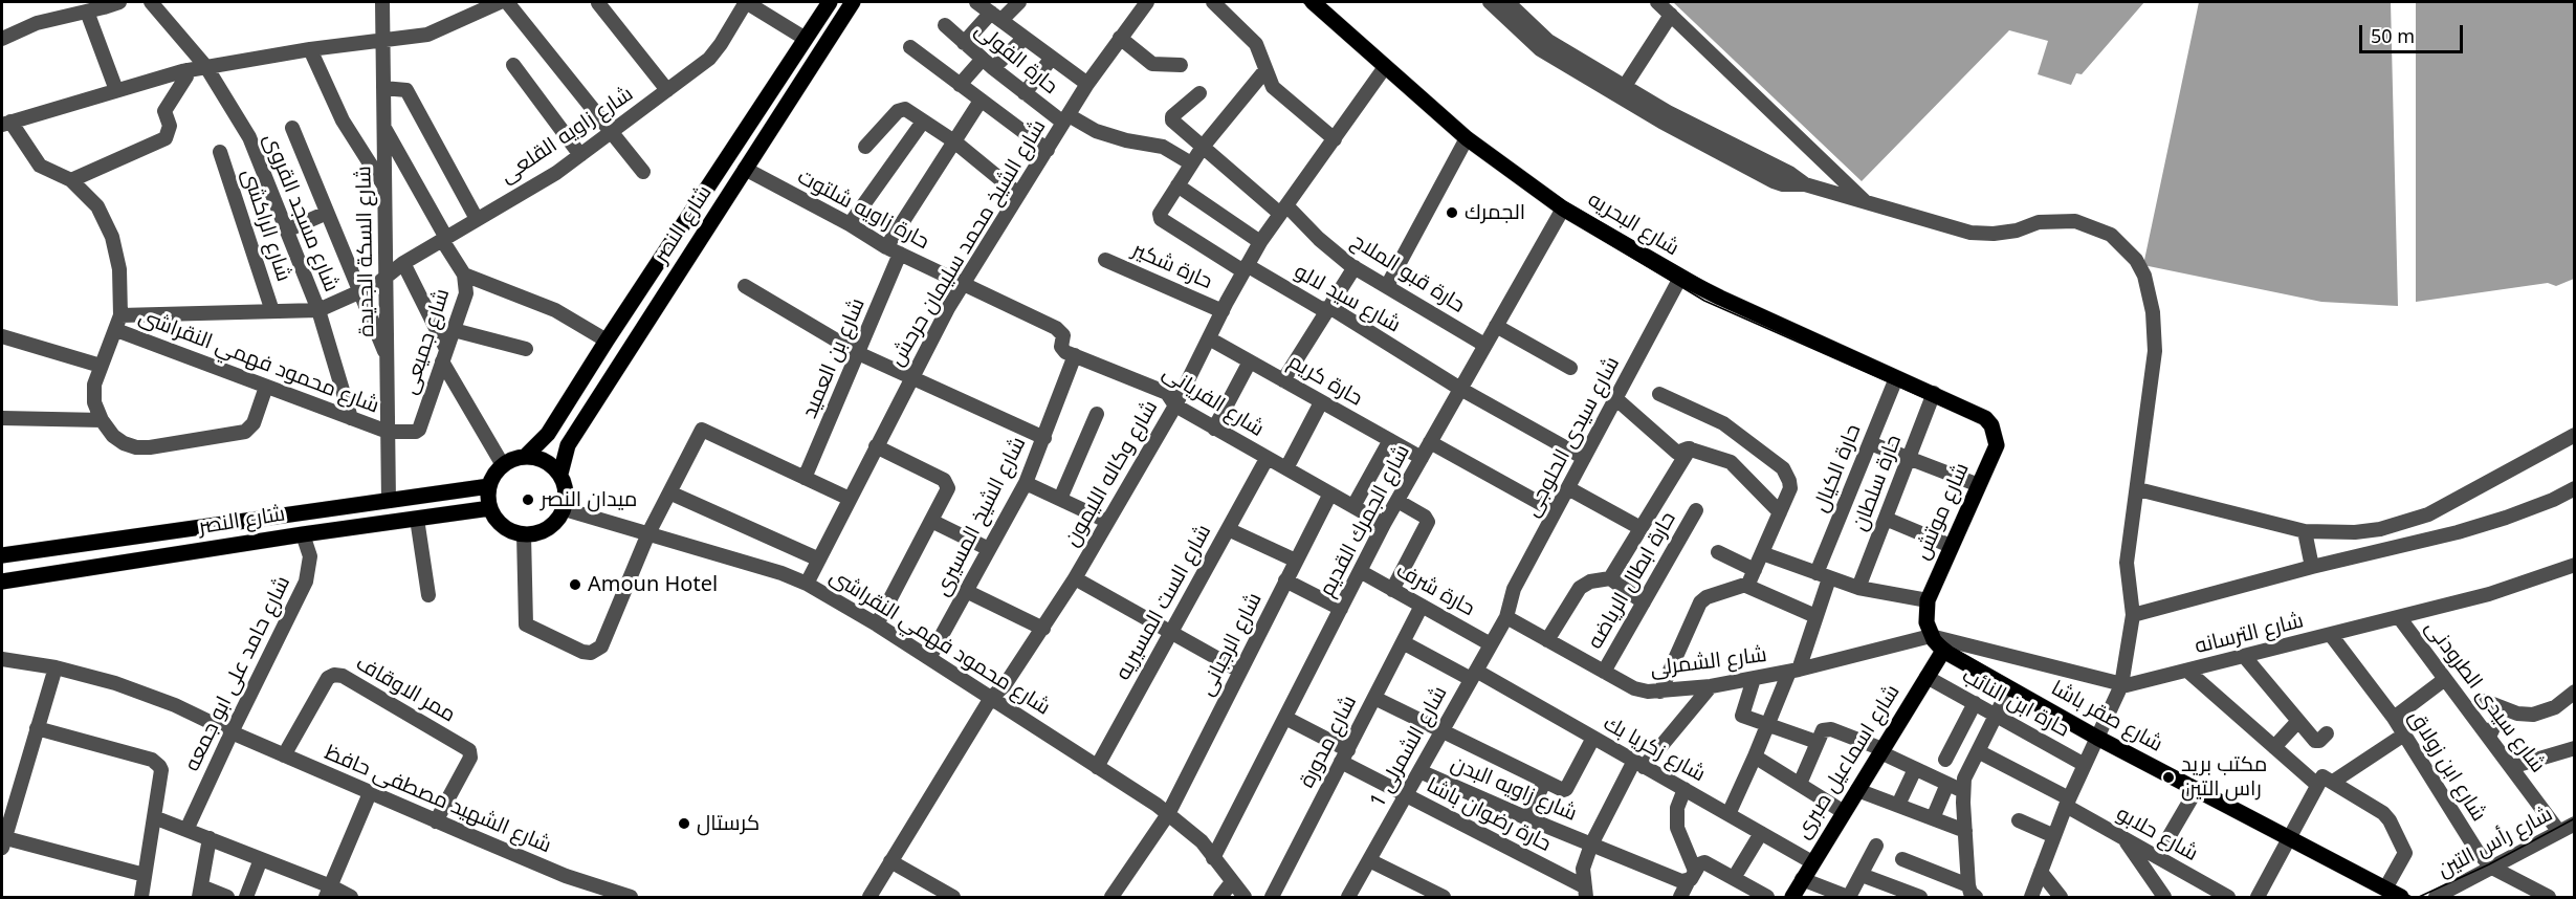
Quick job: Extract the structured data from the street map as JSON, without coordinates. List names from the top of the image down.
{
  "streets": {
    "main road": [
      "شارع النصر",
      "شارع البحريه",
      "شارع موتش",
      "شارع صقر باشا",
      "شارع اسماعيل صبرى"
    ],
    "street": [
      "حارة الفولى",
      "شارع زاويه القلعى",
      "حارة زاويه شلتوت",
      "شارع مسجد القروى",
      "شارع الراكشى",
      "شارع الشيخ محمد سليمان حرحش",
      "شارع السكة الجديدة",
      "حارة شكير",
      "حارة قبو الملاح",
      "شارع سيد لالو",
      "شارع جميعى",
      "شارع بن العميد",
      "شارع محمود فهمي النقراشى",
      "حارة كريم",
      "شارع الفريانى",
      "شارع سيدى الحلوجى",
      "حارة الكيال",
      "شارع وكاله الليمون",
      "حارة سلطان",
      "شارع الشيخ المسيرى",
      "شارع الجمرك القديم",
      "حارة ابطال الرياضه",
      "حارة شرف",
      "شارع الست المسيريه",
      "شارع الترسانه",
      "شارع الرجبانى",
      "شارع الشمرلى",
      "شارع حامد على ابو جمعه",
      "ممر الاوقاف",
      "شارع سيدى الطرودنى",
      "حارة ابن النائب",
      "شارع مدورة",
      "شارع الشمرلى 1",
      "شارع زكريا بك",
      "شارع ابن زولاق",
      "شارع زاويه البدن",
      "شارع الشهيد مصطفى حافظ",
      "حارة رضوان باشا",
      "شارع حلابو",
      "شارع رأس التين"
    ]
  },
  "crossings": [
    ["حارة الفولى", "شارع الشيخ محمد سليمان حرحش"],
    ["شارع زاويه القلعى", "شارع مسجد القروى"],
    ["شارع زاويه القلعى", "شارع السكة الجديدة"],
    ["شارع زاويه القلعى", "شارع جميعى"],
    ["حارة زاويه شلتوت", "شارع النصر"],
    ["حارة زاويه شلتوت", "شارع الشيخ محمد سليمان حرحش"],
    ["حارة زاويه شلتوت", "شارع بن العميد"],
    ["شارع مسجد القروى", "شارع محمود فهمي النقراشى"],
    ["شارع النصر", "شارع السكة الجديدة"],
    ["شارع النصر", "شارع محمود فهمي النقراشى"],
    ["شارع النصر", "شارع حامد على ابو جمعه"],
    ["شارع البحريه", "شارع سيدى الحلوجى"],
    ["شارع البحريه", "حارة الكيال"],
    ["شارع البحريه", "شارع وكاله الليمون"],
    ["شارع البحريه", "حارة سلطان"],
    ["شارع البحريه", "شارع موتش"],
    ["شارع البحريه", "شارع الجمرك القديم"],
    ["شارع الشيخ محمد سليمان حرحش", "شارع محمود فهمي النقراشى"],
    ["شارع السكة الجديدة", "شارع جميعى"],
    ["شارع السكة الجديدة", "شارع محمود فهمي النقراشى"],
    ["حارة شكير", "شارع وكاله الليمون"],
    ["حارة قبو الملاح", "شارع وكاله الليمون"],
    ["حارة قبو الملاح", "شارع الجمرك القديم"],
    ["شارع سيد لالو", "شارع سيدى الحلوجى"],
    ["شارع سيد لالو", "شارع وكاله الليمون"],
    ["شارع سيد لالو", "شارع الجمرك القديم"],
    ["شارع جميعى", "شارع محمود فهمي النقراشى"],
    ["شارع محمود فهمي النقراشى", "شارع وكاله الليمون"],
    ["شارع محمود فهمي النقراشى", "شارع الشيخ المسيرى"],
    ["شارع محمود فهمي النقراشى", "شارع الجمرك القديم"],
    ["شارع محمود فهمي النقراشى", "شارع الست المسيريه"],
    ["شارع محمود فهمي النقراشى", "شارع الرجبانى"],
    ["حارة كريم", "شارع وكاله الليمون"],
    ["حارة كريم", "شارع الجمرك القديم"],
    ["شارع الفريانى", "شارع وكاله الليمون"],
    ["شارع الفريانى", "شارع الشيخ المسيرى"],
    ["شارع الفريانى", "شارع الجمرك القديم"],
    ["شارع الفريانى", "شارع الست المسيريه"],
    ["شارع الفريانى", "شارع الرجبانى"],
    ["شارع سيدى الحلوجى", "حارة الكيال"],
    ["شارع سيدى الحلوجى", "شارع الشمرلى"],
    ["شارع سيدى الحلوجى", "شارع الشمرلى 1"],
    ["حارة الكيال", "شارع الشمرلى"],
    ["حارة الكيال", "شارع زكريا بك"],
    ["شارع موتش", "شارع الترسانه"],
    ["شارع موتش", "شارع الشمرلى"],
    ["شارع موتش", "شارع صقر باشا"],
    ["شارع الجمرك القديم", "حارة شرف"],
    ["شارع الجمرك القديم", "حارة رضوان باشا"],
    ["حارة ابطال الرياضه", "شارع الشمرلى"],
    ["حارة شرف", "شارع مدورة"],
    ["حارة شرف", "شارع الشمرلى 1"],
    ["شارع الترسانه", "شارع الشمرلى"],
    ["شارع الترسانه", "شارع سيدى الطرودنى"],
    ["شارع الترسانه", "شارع صقر باشا"],
    ["شارع الترسانه", "شارع ابن زولاق"],
    ["شارع الشمرلى", "شارع صقر باشا"],
    ["شارع الشمرلى", "شارع الشمرلى 1"],
    ["شارع حامد على ابو جمعه", "شارع الشهيد مصطفى حافظ"],
    ["ممر الاوقاف", "شارع الشهيد مصطفى حافظ"],
    ["شارع سيدى الطرودنى", "شارع رأس التين"],
    ["حارة ابن النائب", "شارع اسماعيل صبرى"],
    ["شارع صقر باشا", "شارع اسماعيل صبرى"],
    ["شارع مدورة", "شارع زكريا بك"],
    ["شارع مدورة", "حارة رضوان باشا"],
    ["شارع الشمرلى 1", "شارع زكريا بك"],
    ["شارع الشمرلى 1", "شارع زاويه البدن"],
    ["شارع الشمرلى 1", "حارة رضوان باشا"],
    ["شارع زكريا بك", "شارع اسماعيل صبرى"],
    ["شارع ابن زولاق", "شارع رأس التين"]
  ],
  "places": [
    "الجمرك",
    "ميدان النصر",
    "Amoun Hotel",
    "مكتب بريد راس التين",
    "كرستال"
  ],
  "scale_bar": "50 m"
}
